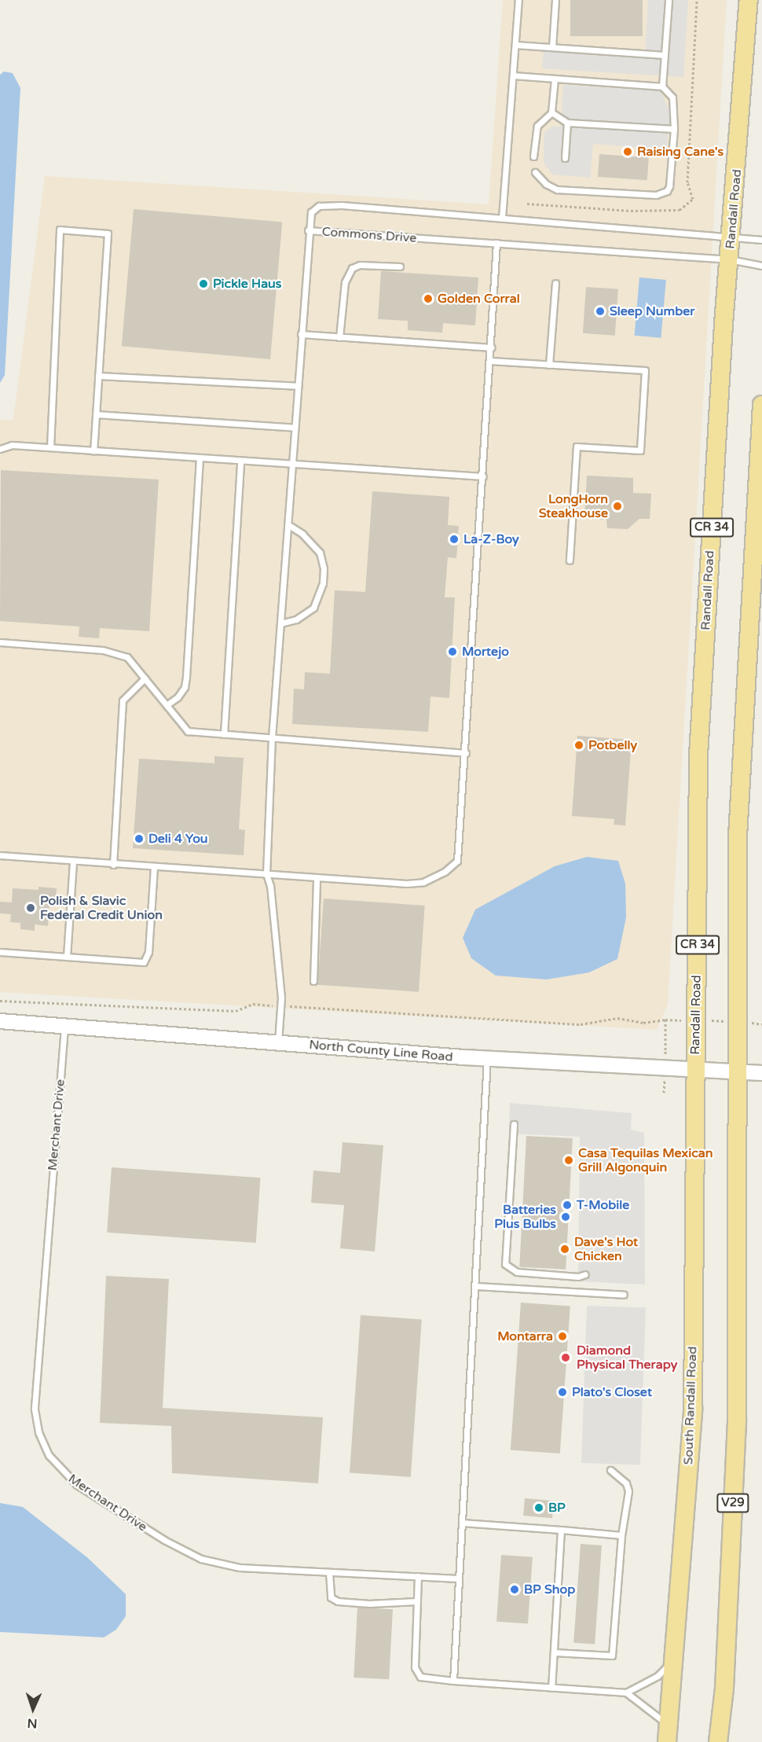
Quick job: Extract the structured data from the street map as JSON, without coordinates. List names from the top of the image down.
{
  "streets": {
    "main road": [
      "Randall Road",
      "CR 34",
      "South Randall Road",
      "V29"
    ],
    "street": ["North County Line Road"],
    "lane": ["Commons Drive", "Merchant Drive"]
  },
  "crossings": [
    ["Randall Road", "Commons Drive"],
    ["Randall Road", "North County Line Road"],
    ["Randall Road", "South Randall Road"],
    ["CR 34", "North County Line Road"],
    ["CR 34", "V29"],
    ["North County Line Road", "Merchant Drive"],
    ["North County Line Road", "South Randall Road"],
    ["North County Line Road", "V29"]
  ],
  "places": [
    "Raising Cane's",
    "Pickle Haus",
    "Golden Corral",
    "Sleep Number",
    "LongHorn Steakhouse",
    "La-Z-Boy",
    "Mortejo",
    "Potbelly",
    "Deli 4 You",
    "Polish & Slavic Federal Credit Union",
    "Casa Tequilas Mexican Grill Algonquin",
    "T-Mobile",
    "Batteries Plus Bulbs",
    "Dave's Hot Chicken",
    "Montarra",
    "Diamond Physical Therapy",
    "Plato's Closet",
    "BP",
    "BP Shop"
  ],
  "north": "bottom"
}
